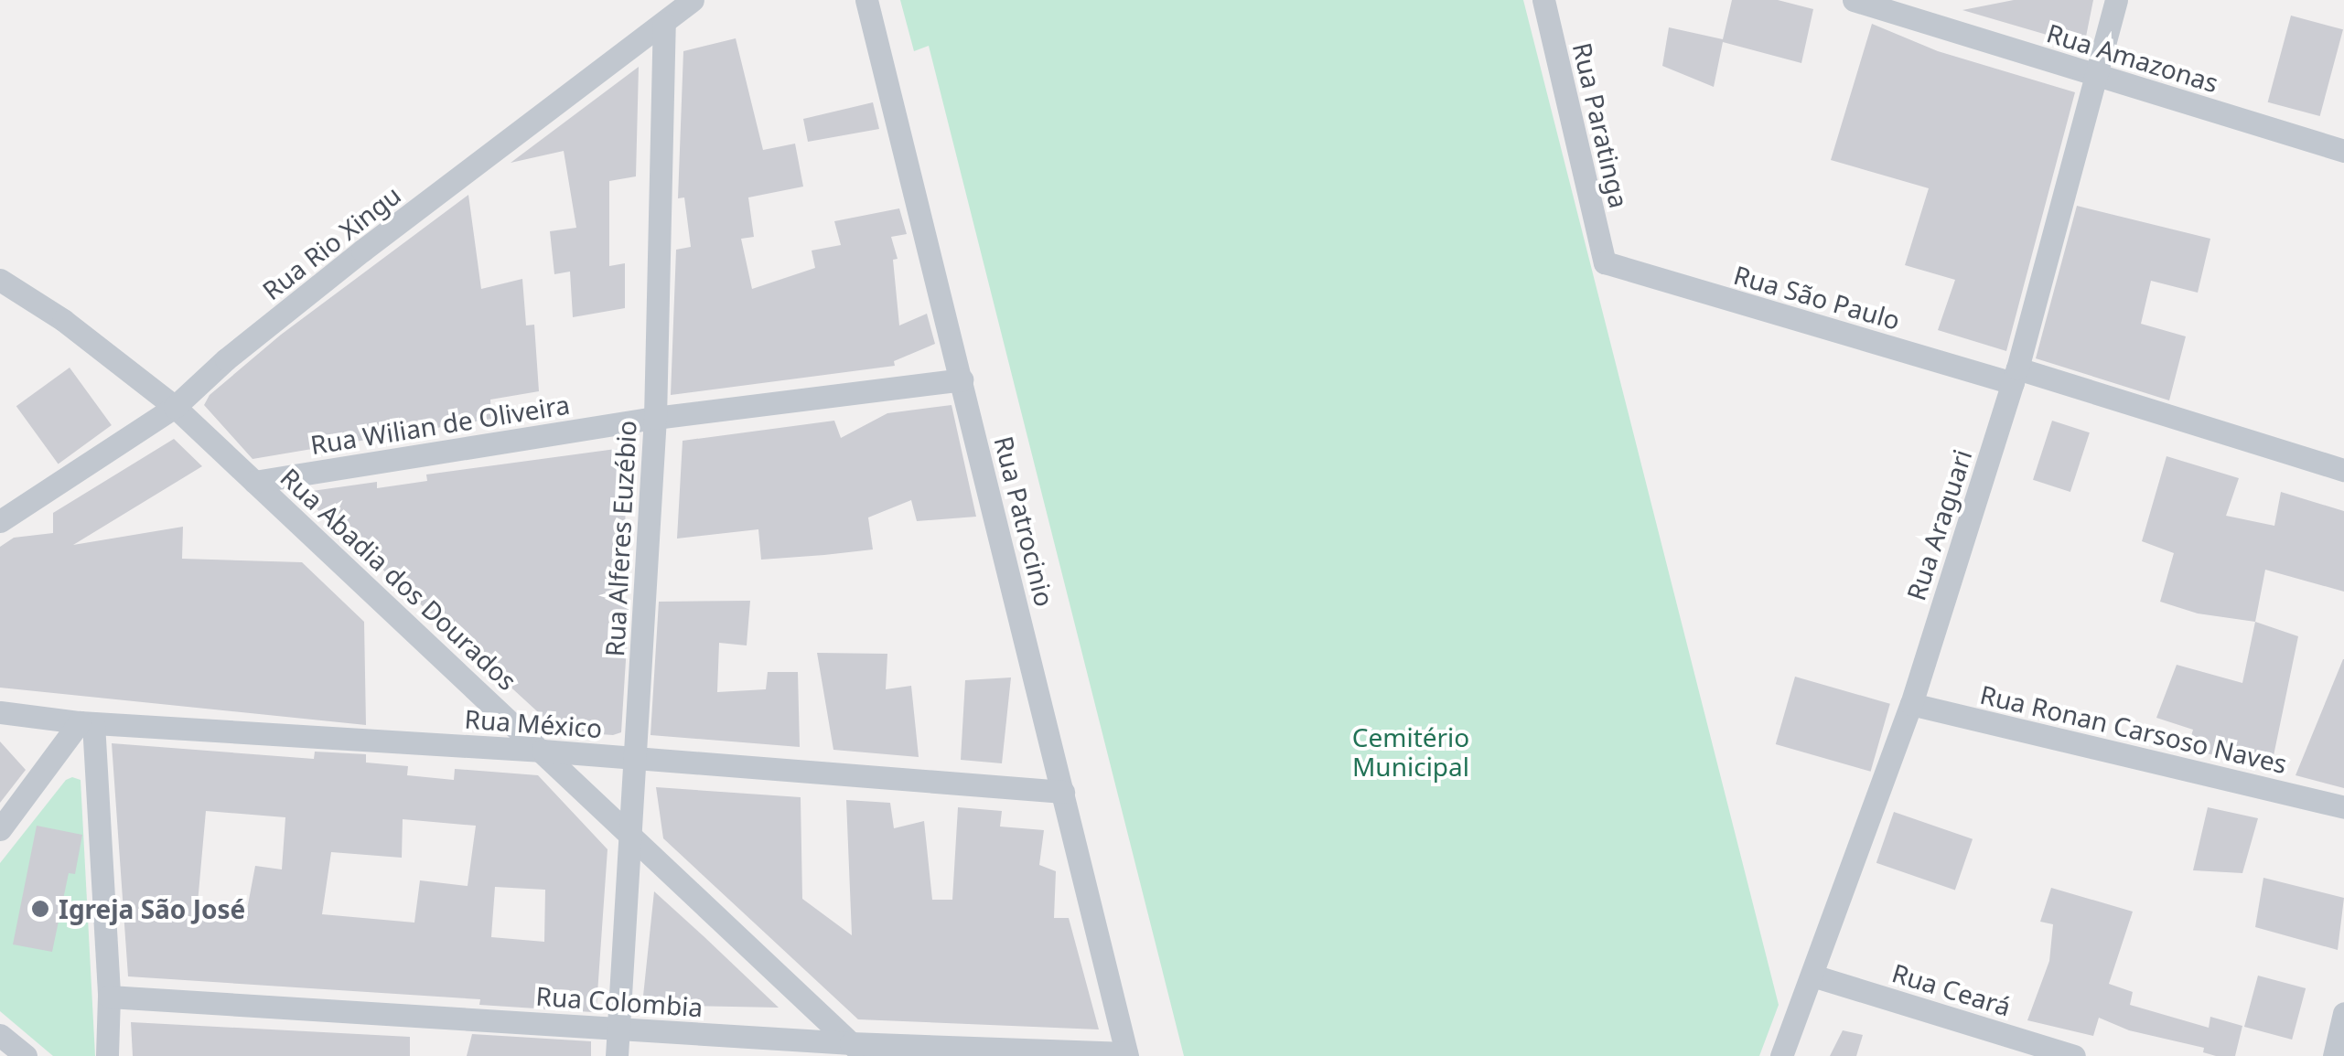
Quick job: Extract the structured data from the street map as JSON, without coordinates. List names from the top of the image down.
{
  "streets": {
    "street": [
      "Rua Amazonas",
      "Rua Paratinga",
      "Rua Rio Xingu",
      "Rua São Paulo",
      "Rua Wilian de Oliveira",
      "Rua Patrocinio",
      "Rua Araguari",
      "Rua Alferes Euzébio",
      "Rua Abadia dos Dourados",
      "Rua México",
      "Rua Ronan Carsoso Naves",
      "Rua Ceará",
      "Rua Colombia"
    ]
  },
  "crossings": [
    ["Rua Amazonas", "Rua Araguari"],
    ["Rua Paratinga", "Rua São Paulo"],
    ["Rua Rio Xingu", "Rua Alferes Euzébio"],
    ["Rua Rio Xingu", "Rua Abadia dos Dourados"],
    ["Rua São Paulo", "Rua Araguari"],
    ["Rua Wilian de Oliveira", "Rua Patrocinio"],
    ["Rua Wilian de Oliveira", "Rua Alferes Euzébio"],
    ["Rua Wilian de Oliveira", "Rua Abadia dos Dourados"],
    ["Rua Patrocinio", "Rua México"],
    ["Rua Patrocinio", "Rua Colombia"],
    ["Rua Araguari", "Rua Ronan Carsoso Naves"],
    ["Rua Araguari", "Rua Ceará"],
    ["Rua Alferes Euzébio", "Rua Abadia dos Dourados"],
    ["Rua Alferes Euzébio", "Rua México"],
    ["Rua Alferes Euzébio", "Rua Colombia"],
    ["Rua Abadia dos Dourados", "Rua México"],
    ["Rua Abadia dos Dourados", "Rua Colombia"]
  ],
  "parks": ["Cemitério Municipal"],
  "places": ["Igreja São José"]
}
